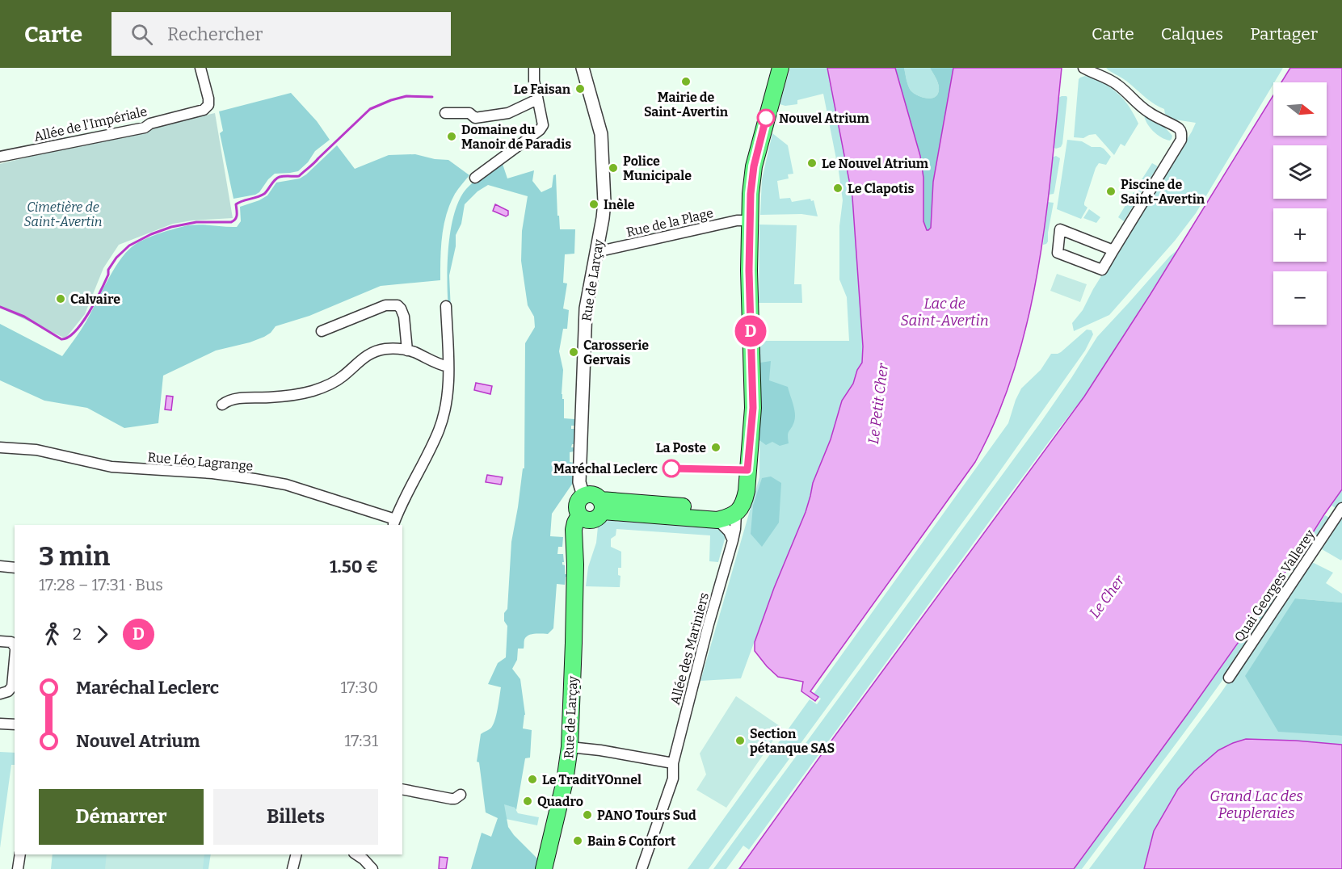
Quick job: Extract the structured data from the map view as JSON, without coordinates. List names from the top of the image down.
{
  "streets": {
    "main road": ["Rue de Larçay"],
    "street": [
      "Allée de l'Impériale",
      "Rue de la Plage",
      "Rue Léo Lagrange",
      "Quai Georges Vallerey",
      "Allée des Mariniers"
    ]
  },
  "crossings": [
    ["Rue de la Plage", "Rue de Larçay"]
  ],
  "water": [
    "Lac de Saint-Avertin",
    "Le Petit Cher",
    "Le Cher",
    "Grand Lac des Peupleraies"
  ],
  "parks": ["Cimetière de Saint-Avertin"],
  "places": [
    "Mairie de Saint-Avertin",
    "Le Faisan",
    "Nouvel Atrium",
    "Domaine du Manoir de Paradis",
    "Le Nouvel Atrium",
    "Police Municipale",
    "Le Clapotis",
    "Piscine de Saint-Avertin",
    "Inèle",
    "Calvaire",
    "Carosserie Gervais",
    "La Poste",
    "Maréchal Leclerc",
    "Section pétanque SAS",
    "Le TraditYOnnel",
    "Quadro",
    "PANO Tours Sud",
    "Bain & Confort"
  ],
  "lines": ["bus line D"],
  "north": "right",
  "page": {
    "header": "Carte",
    "search": "Rechercher",
    "nav": ["Carte", "Calques", "Partager"],
    "on_map": "D",
    "map_buttons": ["+", "−"],
    "heading": ["3 min", "17:28 – 17:31 · Bus", "1.50 €"],
    "legs": ["2", "D"],
    "list": [
      {
        "name": "Maréchal Leclerc",
        "value": "17:30"
      },
      {
        "name": "Nouvel Atrium",
        "value": "17:31"
      }
    ],
    "buttons": ["Démarrer", "Billets"]
  }
}
